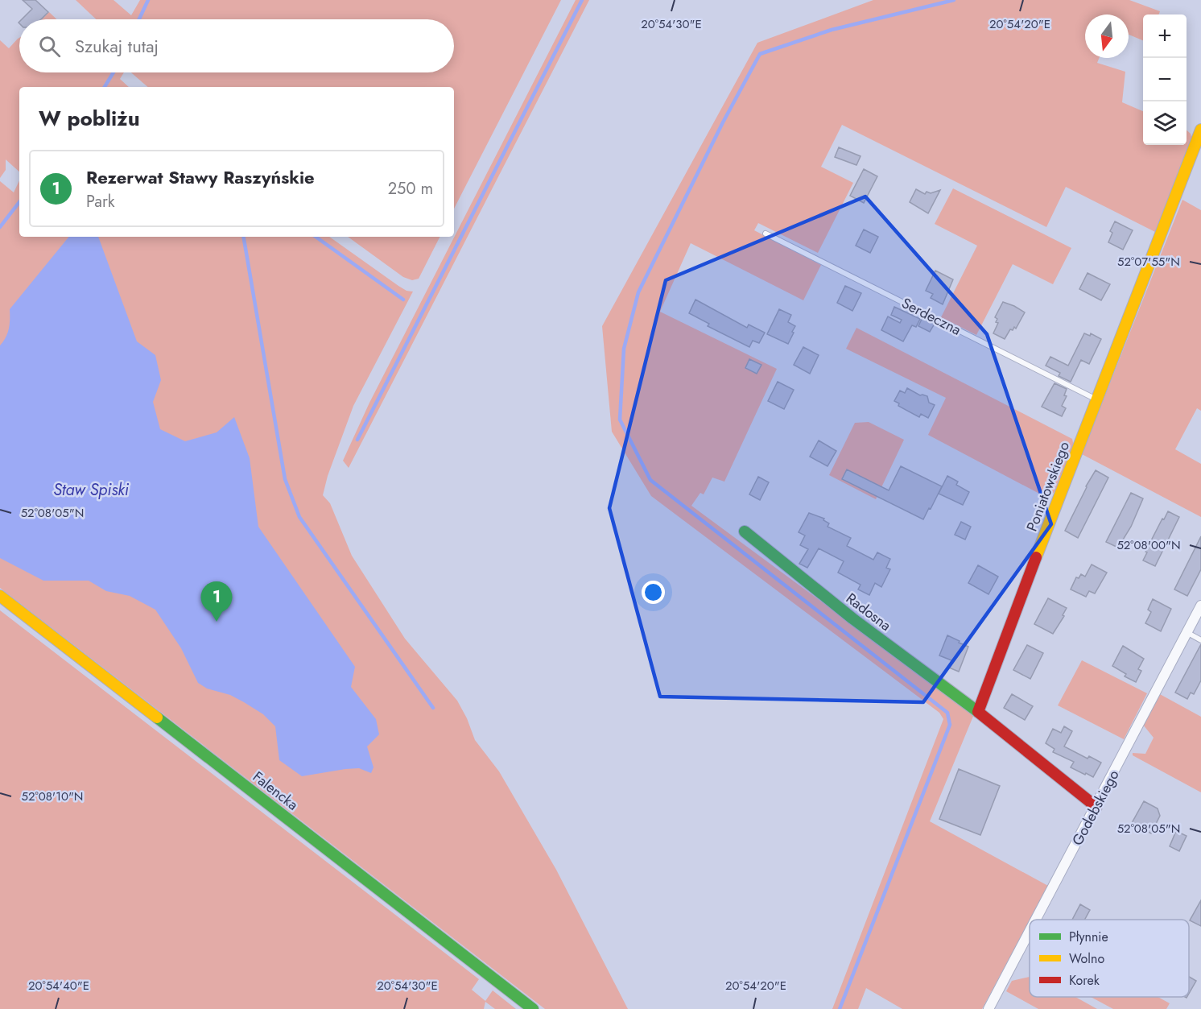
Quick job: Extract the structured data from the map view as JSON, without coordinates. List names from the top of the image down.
{
  "streets": {
    "street": [
      "Poniatowskiego",
      "Radosna",
      "Falencka",
      "Godebskiego"
    ],
    "lane": ["Serdeczna"]
  },
  "crossings": [
    ["Serdeczna", "Poniatowskiego"],
    ["Poniatowskiego", "Radosna"]
  ],
  "water": ["Staw Spiski"],
  "legend": ["Płynnie", "Wolno", "Korek"],
  "north": "bottom",
  "page": {
    "map_buttons": ["+", "−"],
    "search": "Szukaj tutaj",
    "heading": "W pobliżu",
    "list": [
      {
        "mark": "1",
        "name": "Rezerwat Stawy Raszyńskie",
        "note": "Park",
        "value": "250 m"
      }
    ],
    "pins": "1"
  },
  "coordinates": [
    "20°54'30\"E",
    "20°54'20\"E",
    "52°07'55\"N",
    "52°08'05\"N",
    "52°08'00\"N",
    "52°08'10\"N",
    "20°54'40\"E"
  ]
}
